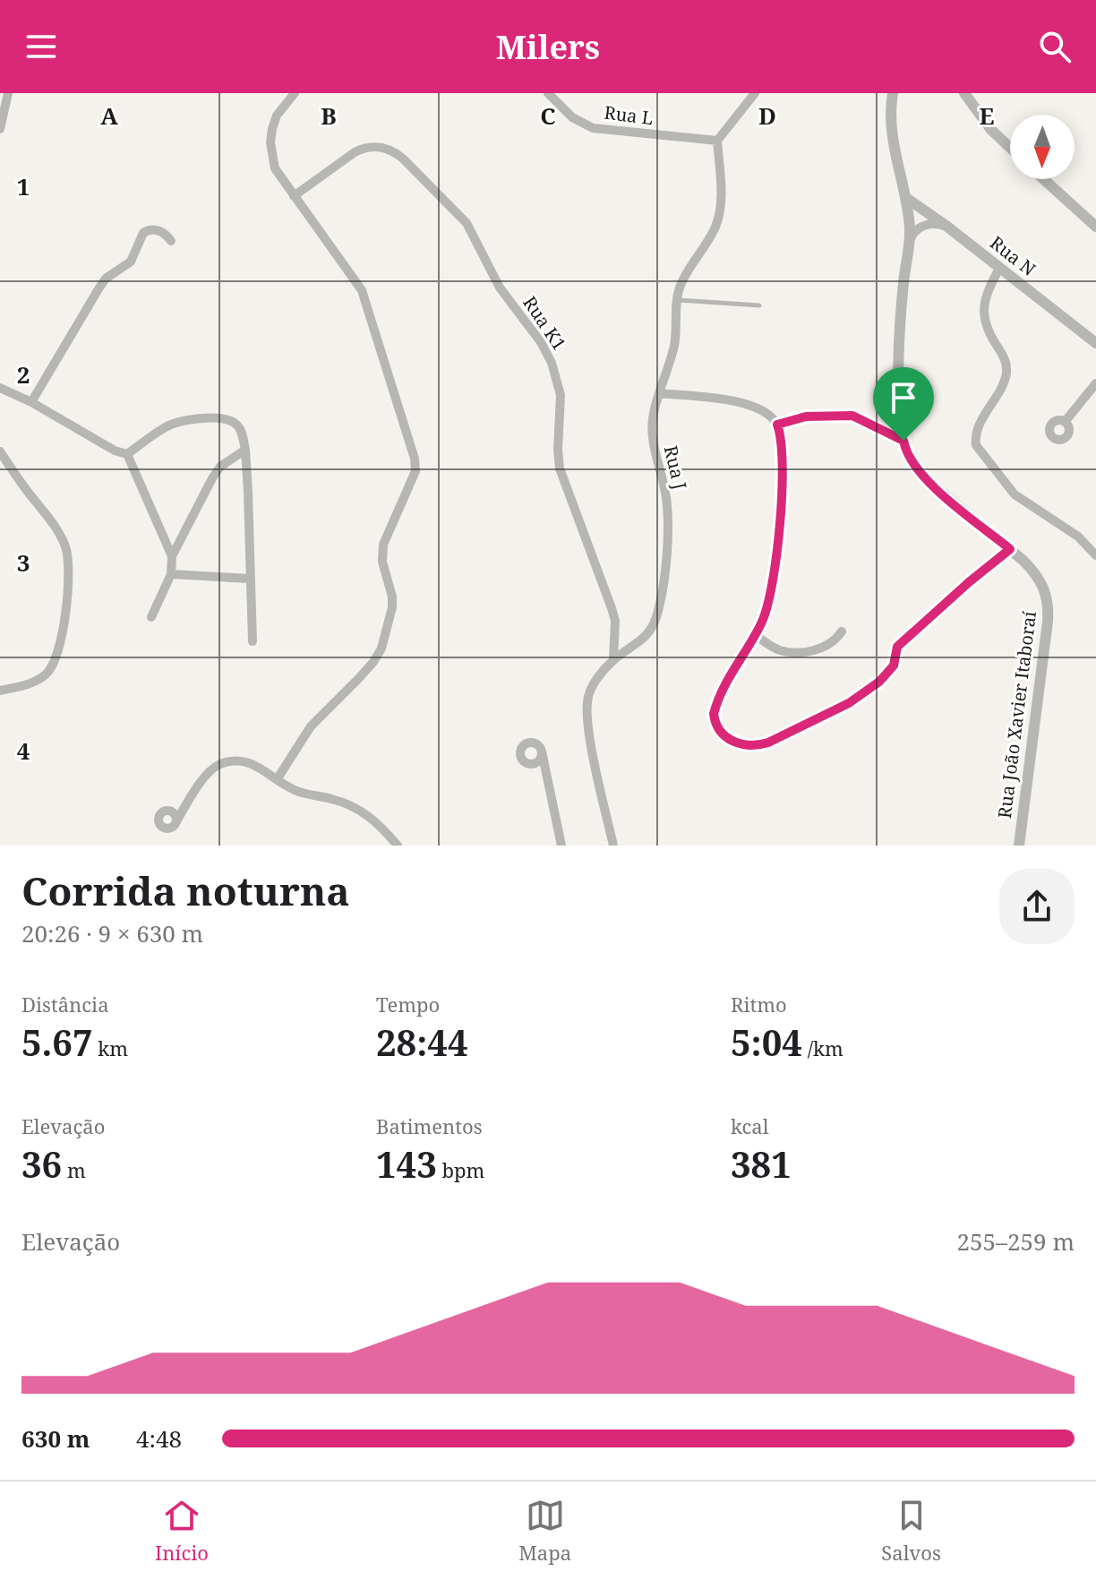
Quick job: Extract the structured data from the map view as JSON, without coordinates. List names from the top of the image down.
{
  "streets": {
    "street": [
      "Rua L",
      "Rua N",
      "Rua K1",
      "Rua J",
      "Rua João Xavier Itaboraí"
    ]
  },
  "crossings": [
    ["Rua L", "Rua J"],
    ["Rua N", "Rua João Xavier Itaboraí"],
    ["Rua K1", "Rua J"]
  ],
  "north": "bottom",
  "page": {
    "header": "Milers",
    "heading": ["Corrida noturna", "20:26 · 9 × 630 m"],
    "stats": [
      ["Distância", "5.67 km"],
      ["Tempo", "28:44"],
      ["Ritmo", "5:04 /km"],
      ["Elevação", "36 m"],
      ["Batimentos", "143 bpm"],
      ["kcal", "381"]
    ],
    "chart": ["Elevação", "255–259 m"],
    "list": [
      {
        "name": "630 m",
        "note": "4:48"
      }
    ],
    "tabs": ["Início", "Mapa", "Salvos"]
  },
  "grid": {
    "columns": [
      "A",
      "B",
      "C",
      "D",
      "E"
    ],
    "rows": [
      "1",
      "2",
      "3",
      "4"
    ]
  }
}
